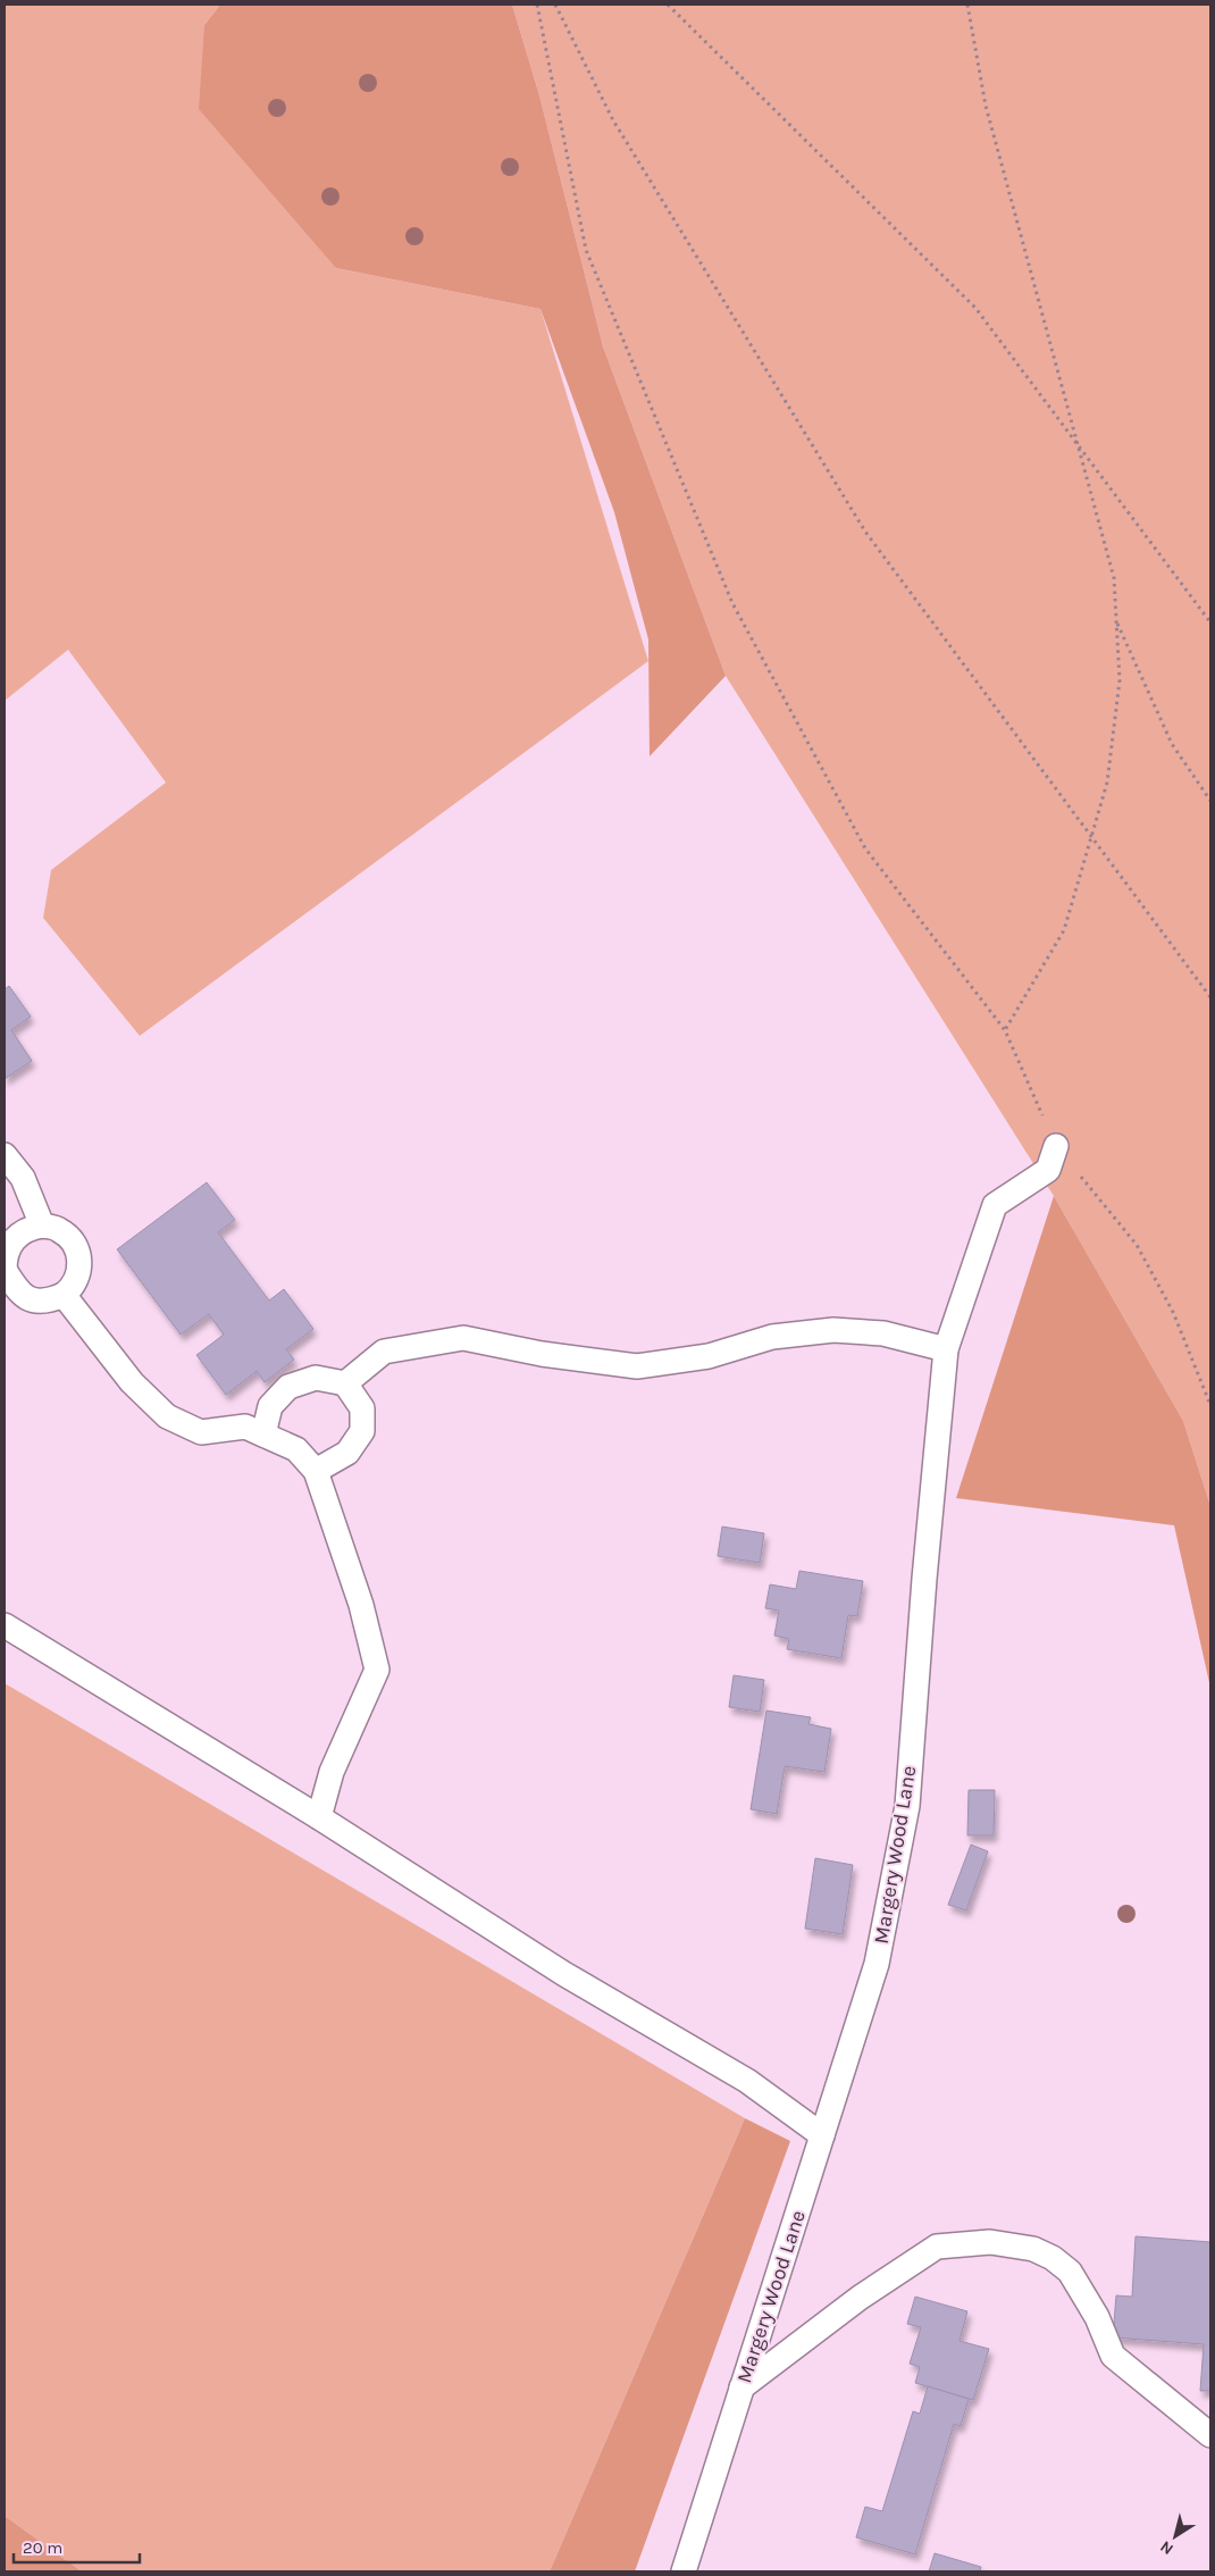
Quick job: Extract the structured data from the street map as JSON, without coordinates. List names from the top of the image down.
{
  "streets": {
    "lane": ["Margery Wood Lane"]
  },
  "scale_bar": "20 m",
  "north": "bottom left"
}
